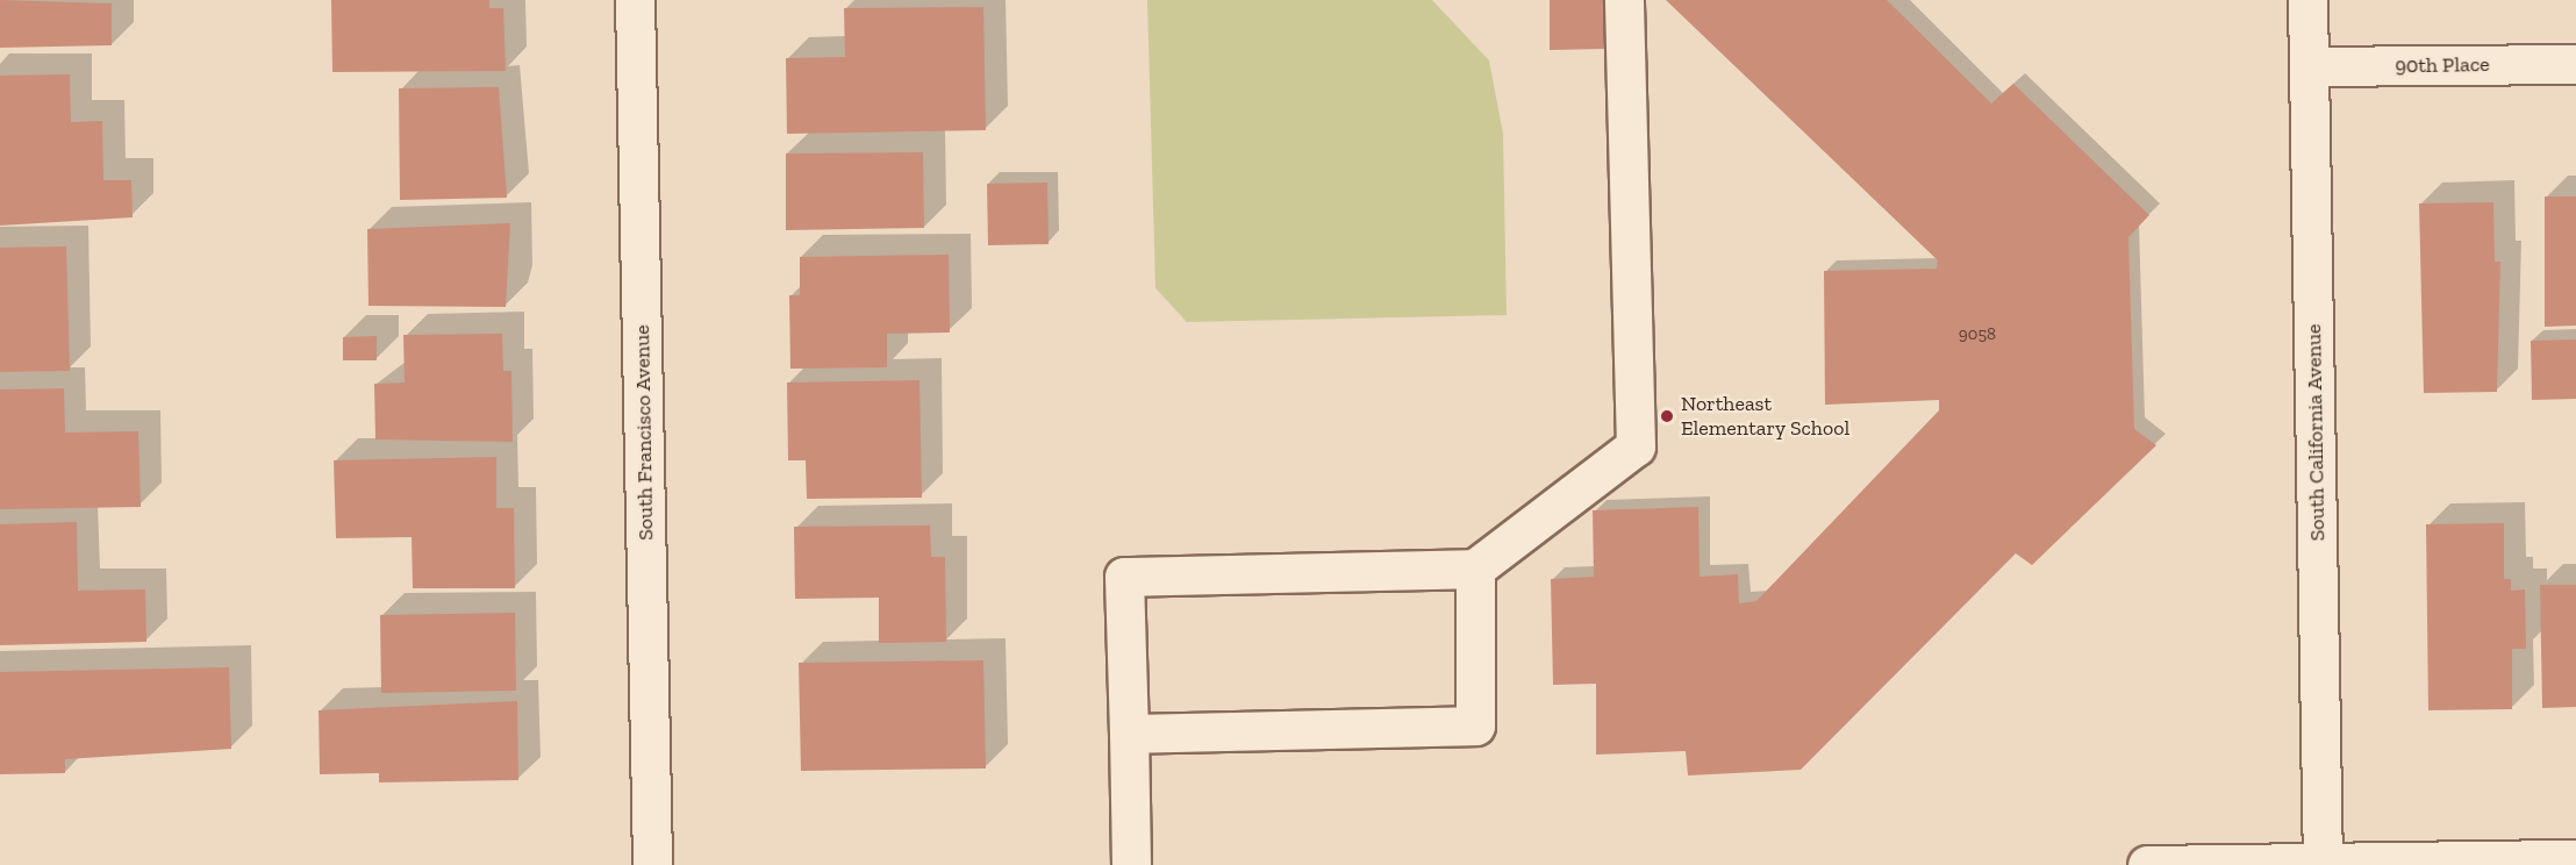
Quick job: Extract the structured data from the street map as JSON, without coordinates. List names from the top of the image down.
{
  "streets": {
    "street": ["90th Place", "South Francisco Avenue", "South California Avenue"]
  },
  "crossings": [
    ["90th Place", "South California Avenue"]
  ],
  "places": ["Northeast Elementary School"],
  "house_numbers": ["9058"]
}
